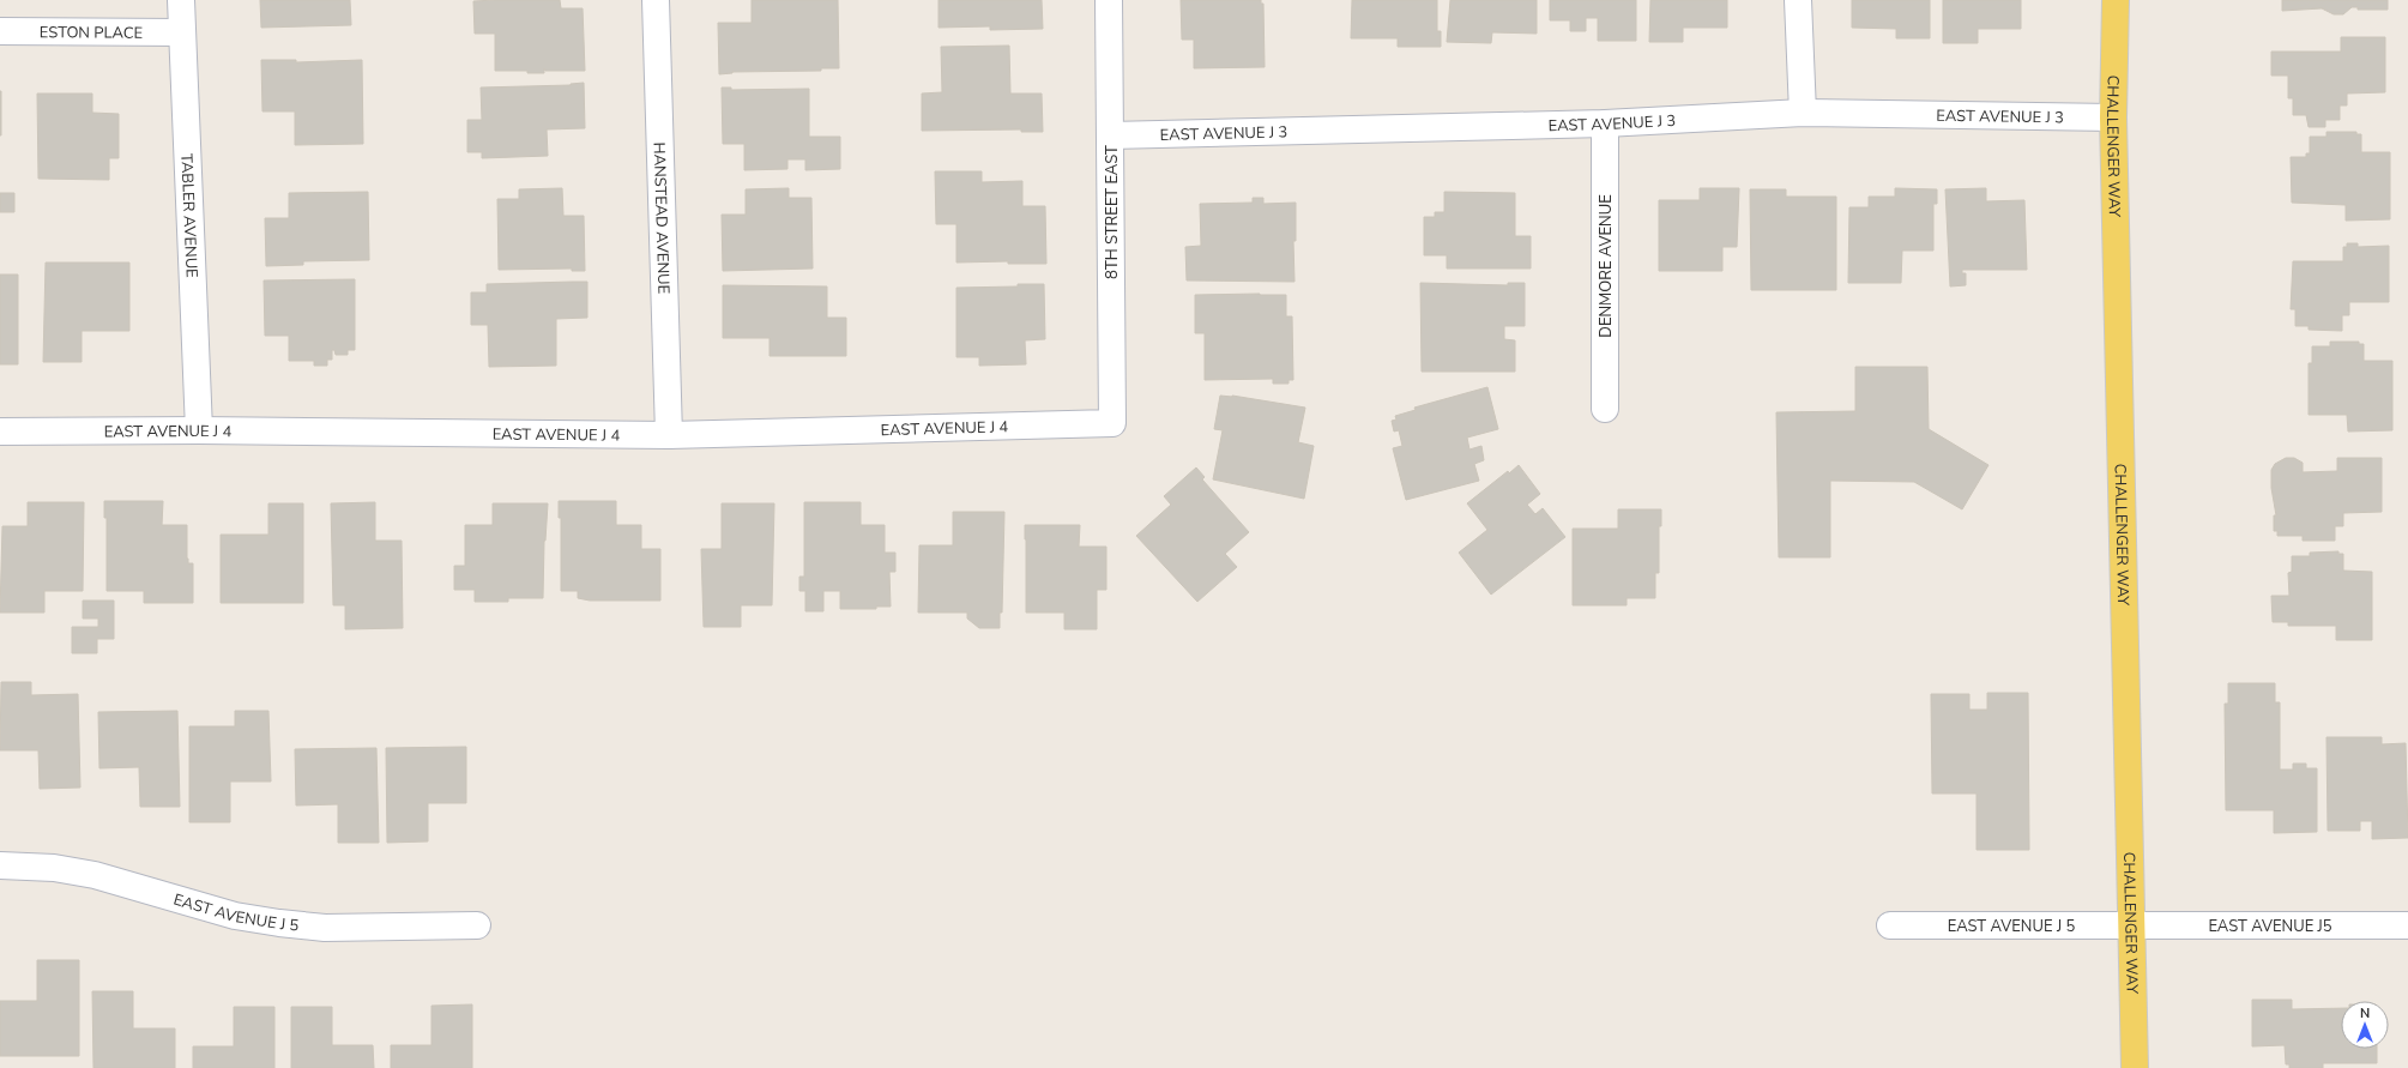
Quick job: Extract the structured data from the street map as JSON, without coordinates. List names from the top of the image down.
{
  "streets": {
    "main road": ["CHALLENGER WAY"],
    "street": [
      "ESTON PLACE",
      "EAST AVENUE J 3",
      "8TH STREET EAST",
      "TABLER AVENUE",
      "HANSTEAD AVENUE",
      "DENMORE AVENUE",
      "EAST AVENUE J 4",
      "EAST AVENUE J 5",
      "EAST AVENUE J5"
    ]
  },
  "crossings": [
    ["ESTON PLACE", "TABLER AVENUE"],
    ["EAST AVENUE J 3", "CHALLENGER WAY"],
    ["EAST AVENUE J 3", "8TH STREET EAST"],
    ["EAST AVENUE J 3", "DENMORE AVENUE"],
    ["CHALLENGER WAY", "EAST AVENUE J 5"],
    ["CHALLENGER WAY", "EAST AVENUE J5"],
    ["8TH STREET EAST", "EAST AVENUE J 4"],
    ["TABLER AVENUE", "EAST AVENUE J 4"],
    ["HANSTEAD AVENUE", "EAST AVENUE J 4"],
    ["EAST AVENUE J 5", "EAST AVENUE J5"]
  ],
  "north": "top"
}
